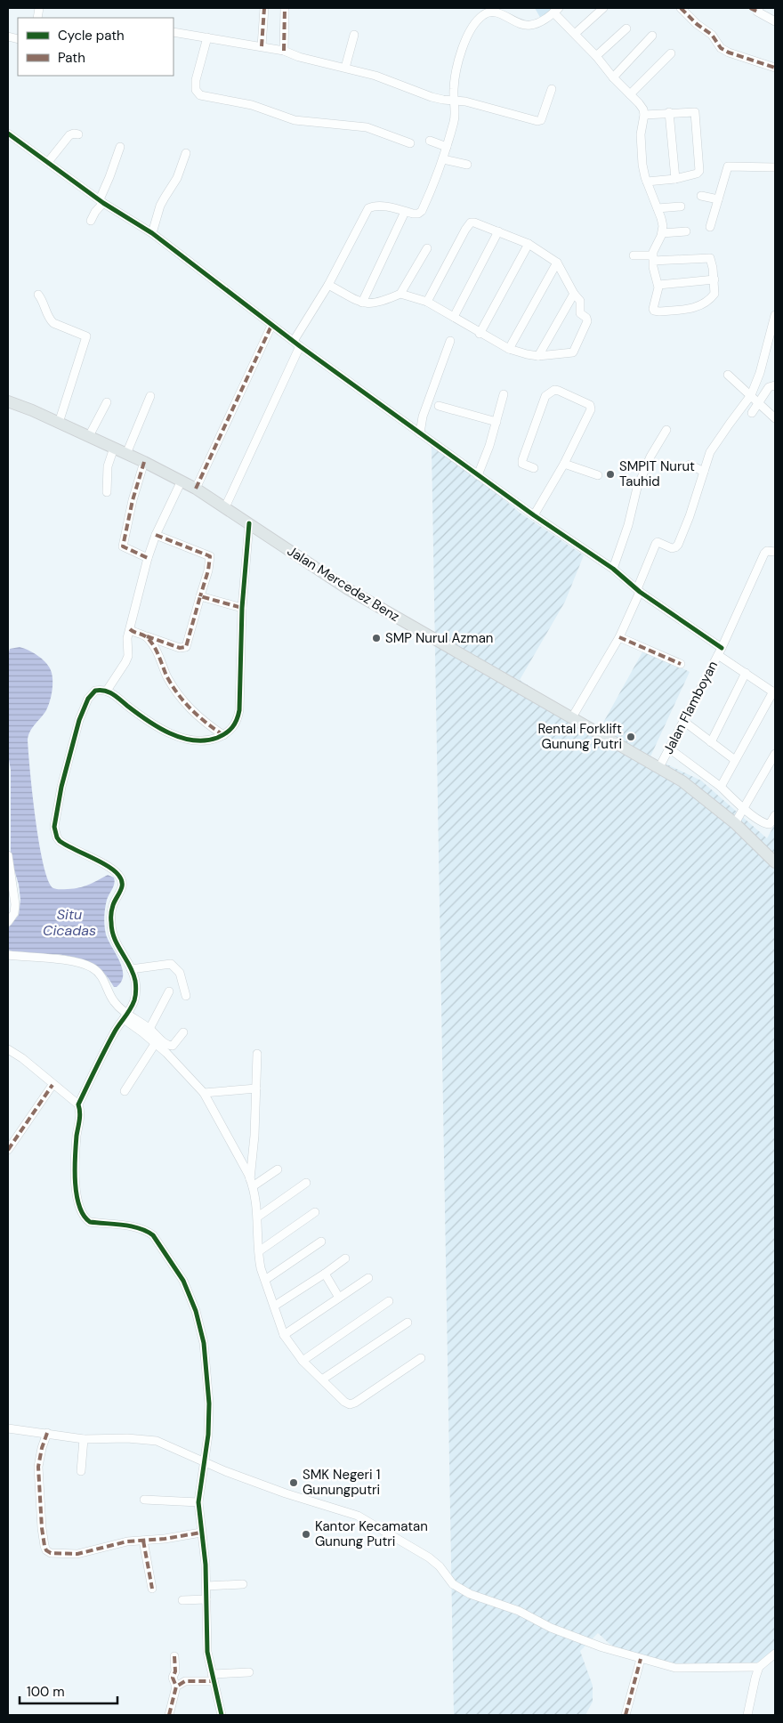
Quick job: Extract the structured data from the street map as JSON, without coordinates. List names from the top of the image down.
{
  "streets": {
    "main road": ["Jalan Mercedez Benz"],
    "street": ["Jalan Flamboyan"]
  },
  "crossings": [
    ["Jalan Mercedez Benz", "Jalan Flamboyan"]
  ],
  "water": ["Situ Cicadas"],
  "places": [
    "SMPIT Nurut Tauhid",
    "SMP Nurul Azman",
    "Rental Forklift Gunung Putri",
    "SMK Negeri 1 Gunungputri",
    "Kantor Kecamatan Gunung Putri"
  ],
  "legend": ["Cycle path", "Path"],
  "scale_bar": "100 m"
}
